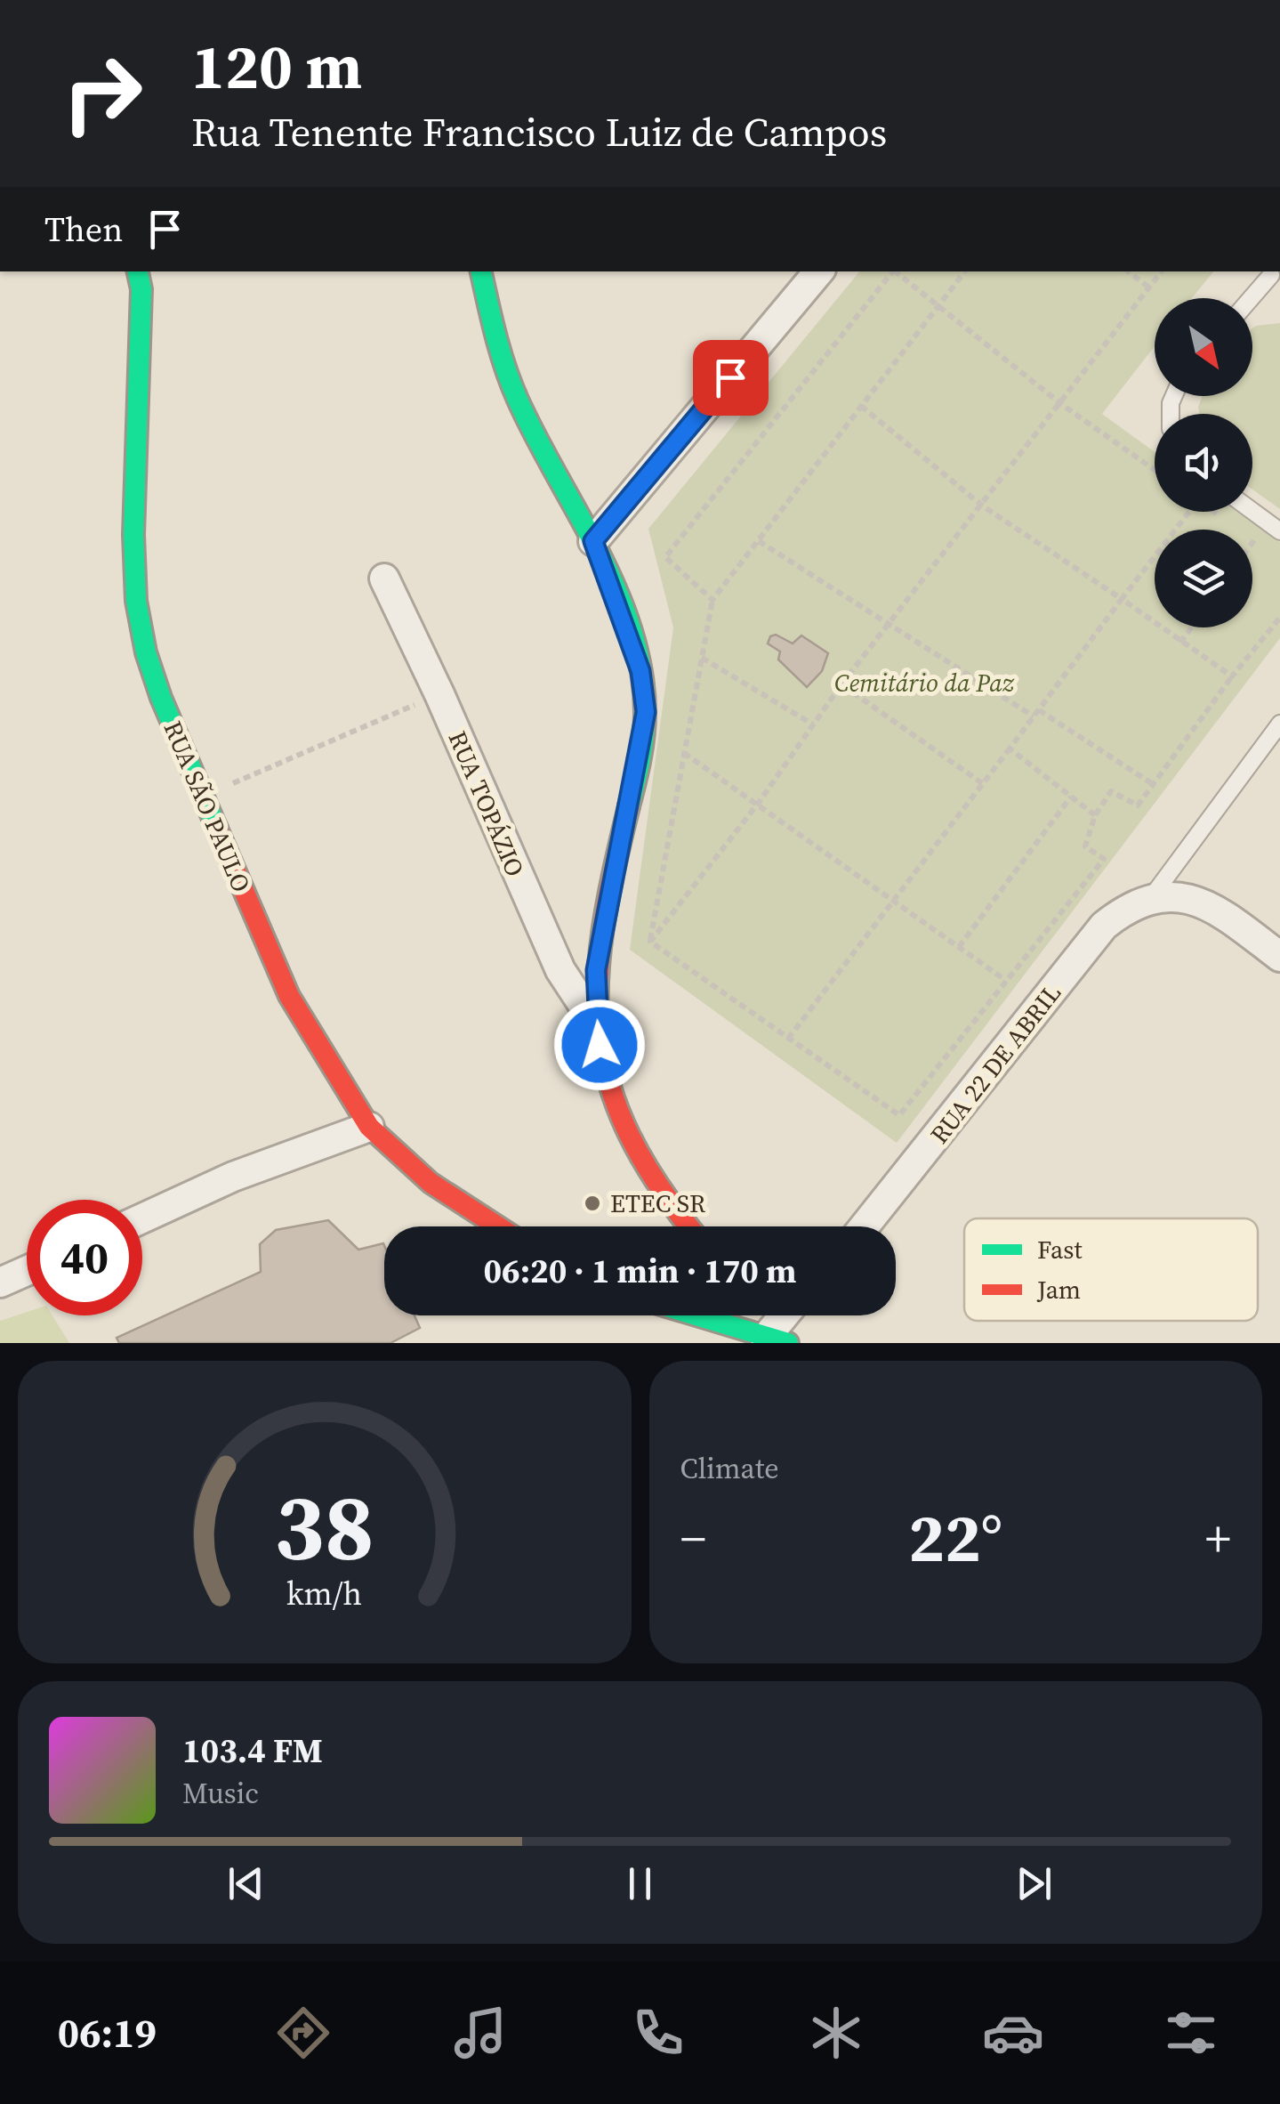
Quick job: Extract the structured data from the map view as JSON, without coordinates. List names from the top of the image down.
{
  "streets": {
    "main road": ["RUA SÃO PAULO"],
    "street": ["RUA TOPÁZIO", "RUA 22 DE ABRIL"]
  },
  "parks": ["Cemitário da Paz"],
  "places": ["ETEC SR"],
  "legend": ["Fast", "Jam"],
  "north": "bottom right",
  "page": {
    "turn": ["120 m", "Rua Tenente Francisco Luiz de Campos"],
    "then": "Then",
    "limit": "40",
    "trip": "06:20 · 1 min · 170 m",
    "tile": "Climate",
    "heat": ["−", "22°", "+"],
    "song": ["103.4 FM", "Music"],
    "tabs": "06:19",
    "gauge": ["38", "km/h"]
  }
}
